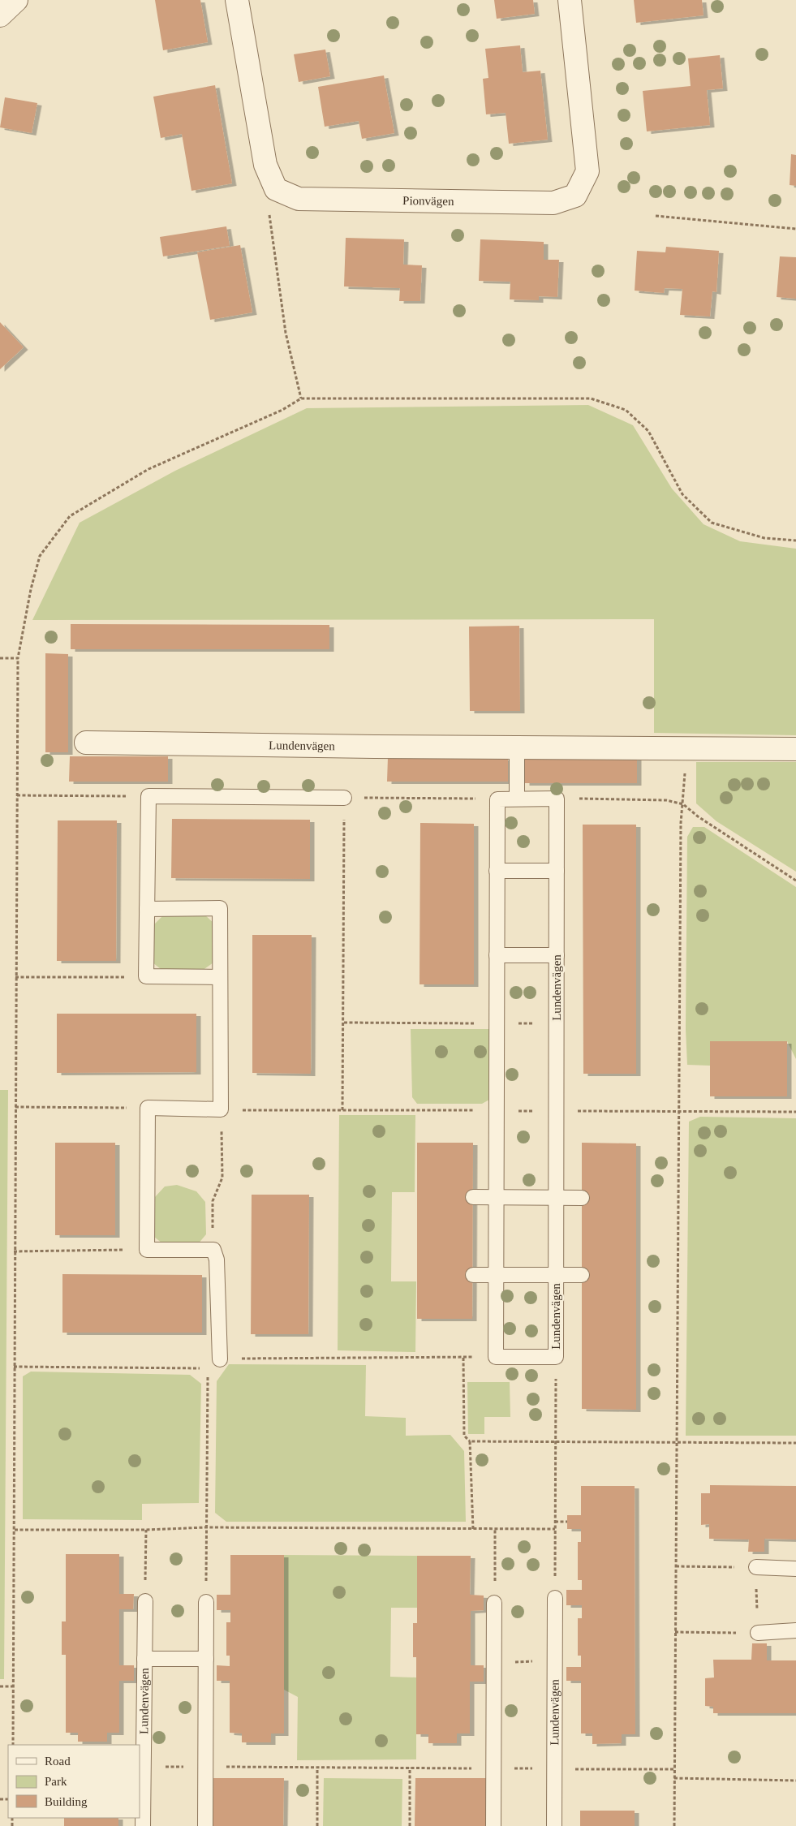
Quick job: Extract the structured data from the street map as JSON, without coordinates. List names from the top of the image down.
{
  "streets": {
    "street": ["Pionvägen", "Lundenvägen"]
  },
  "legend": ["Road", "Park", "Building"]
}
